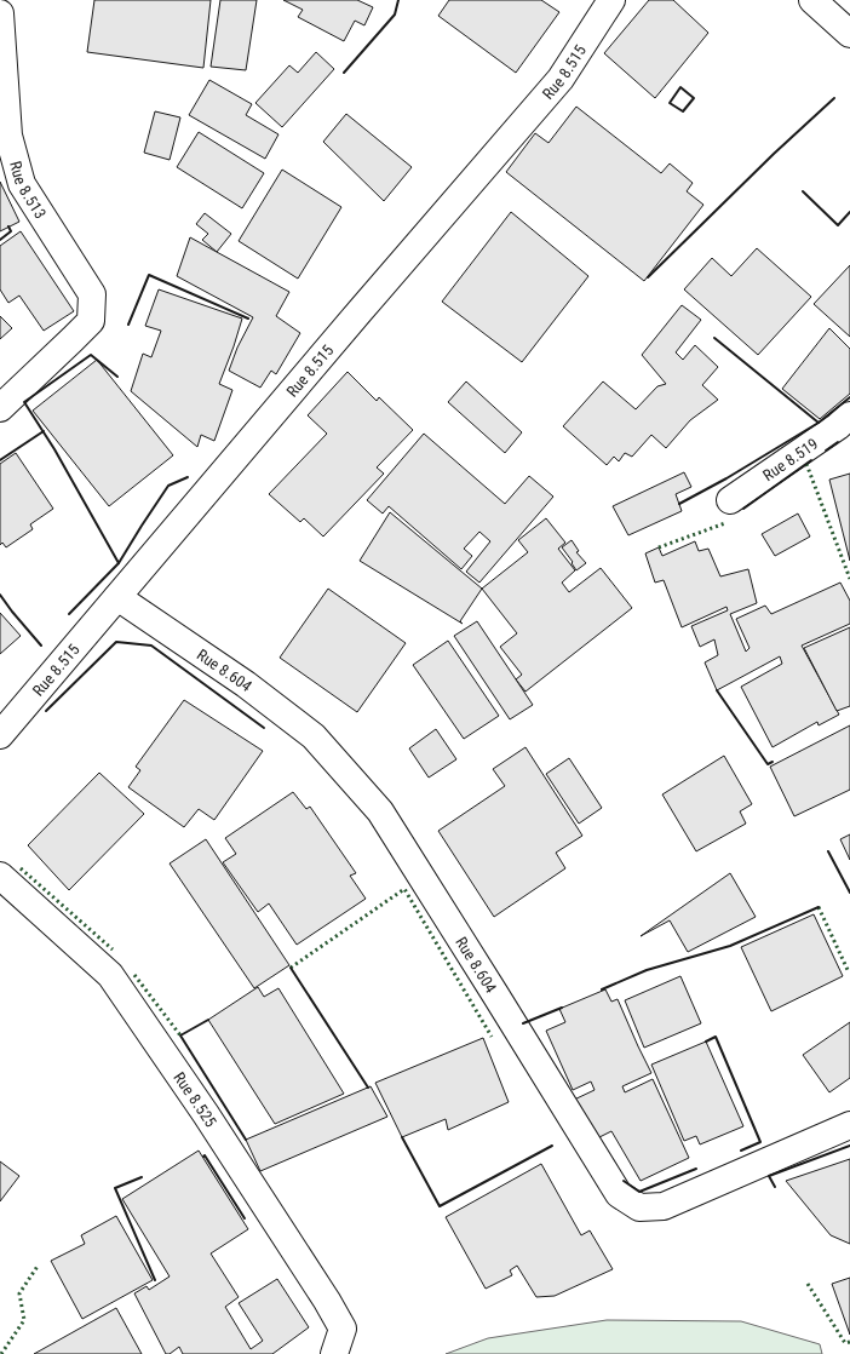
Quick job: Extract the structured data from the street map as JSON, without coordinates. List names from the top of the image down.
{
  "streets": {
    "street": [
      "Rue 8.515",
      "Rue 8.513",
      "Rue 8.519",
      "Rue 8.604",
      "Rue 8.525"
    ]
  },
  "crossings": [
    ["Rue 8.515", "Rue 8.604"]
  ]
}
